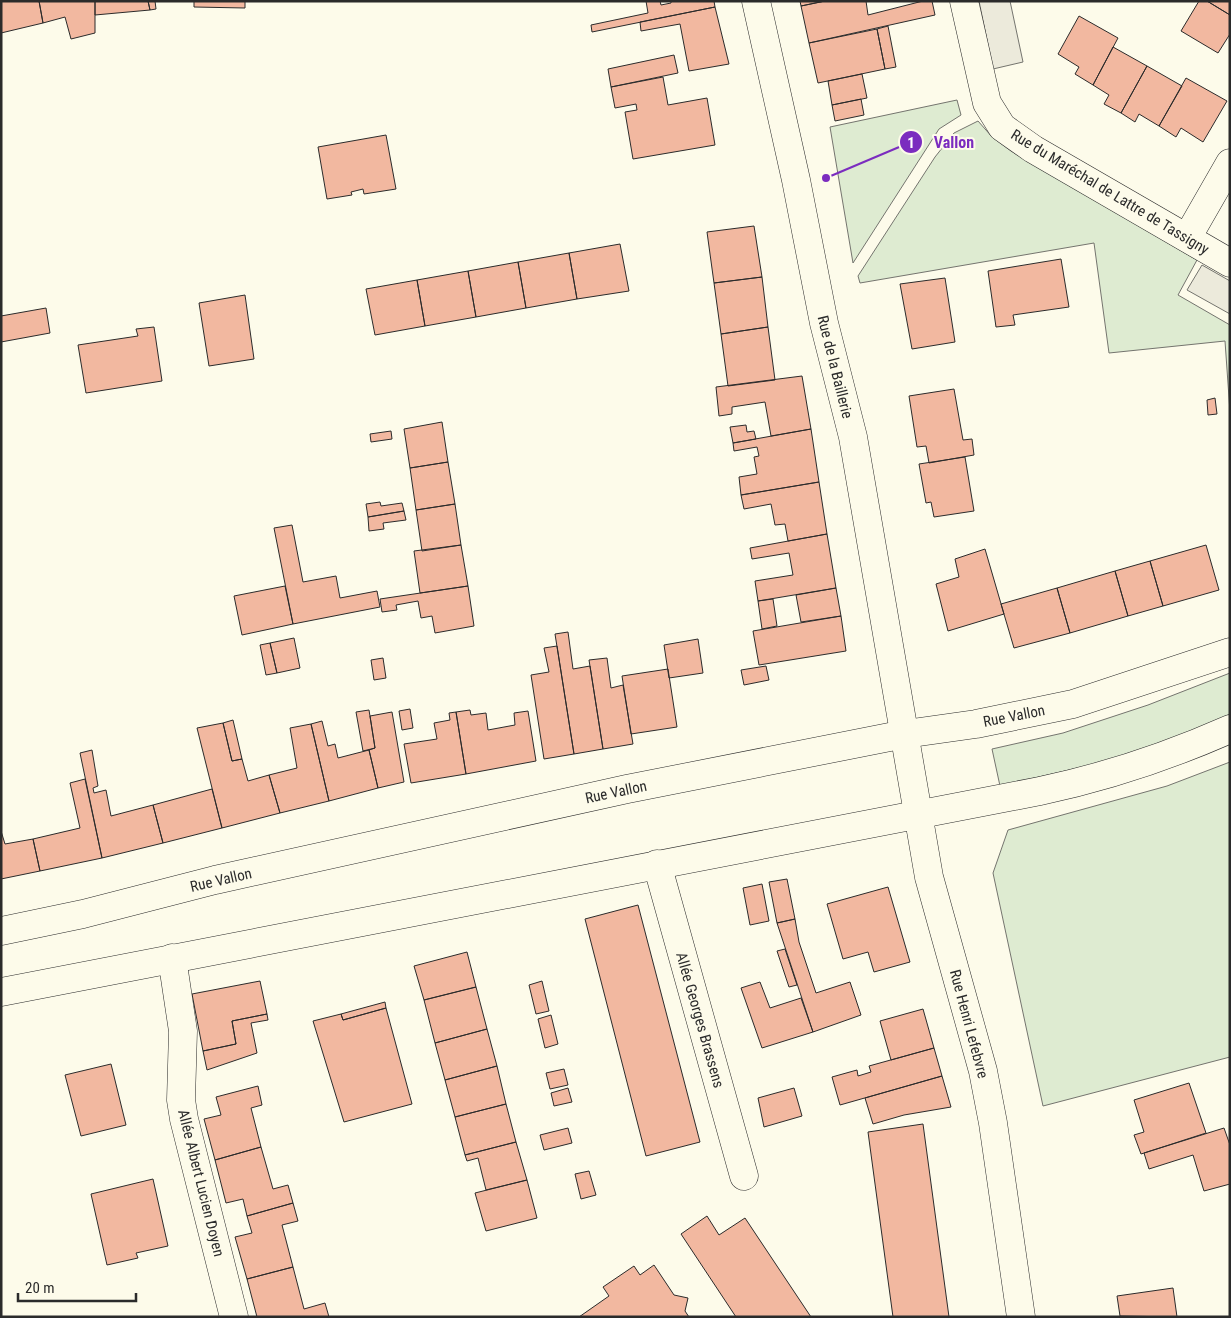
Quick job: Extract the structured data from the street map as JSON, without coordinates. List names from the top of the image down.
{
  "streets": {
    "street": [
      "Rue du Maréchal de Lattre de Tassigny",
      "Rue de la Baillerie",
      "Rue Vallon",
      "Allée Georges Brassens",
      "Rue Henri Lefebvre",
      "Allée Albert Lucien Doyen"
    ]
  },
  "crossings": [
    ["Rue de la Baillerie", "Rue Vallon"],
    ["Rue de la Baillerie", "Rue Henri Lefebvre"],
    ["Rue Vallon", "Rue Henri Lefebvre"]
  ],
  "places": ["Vallon"],
  "scale_bar": "20 m"
}
